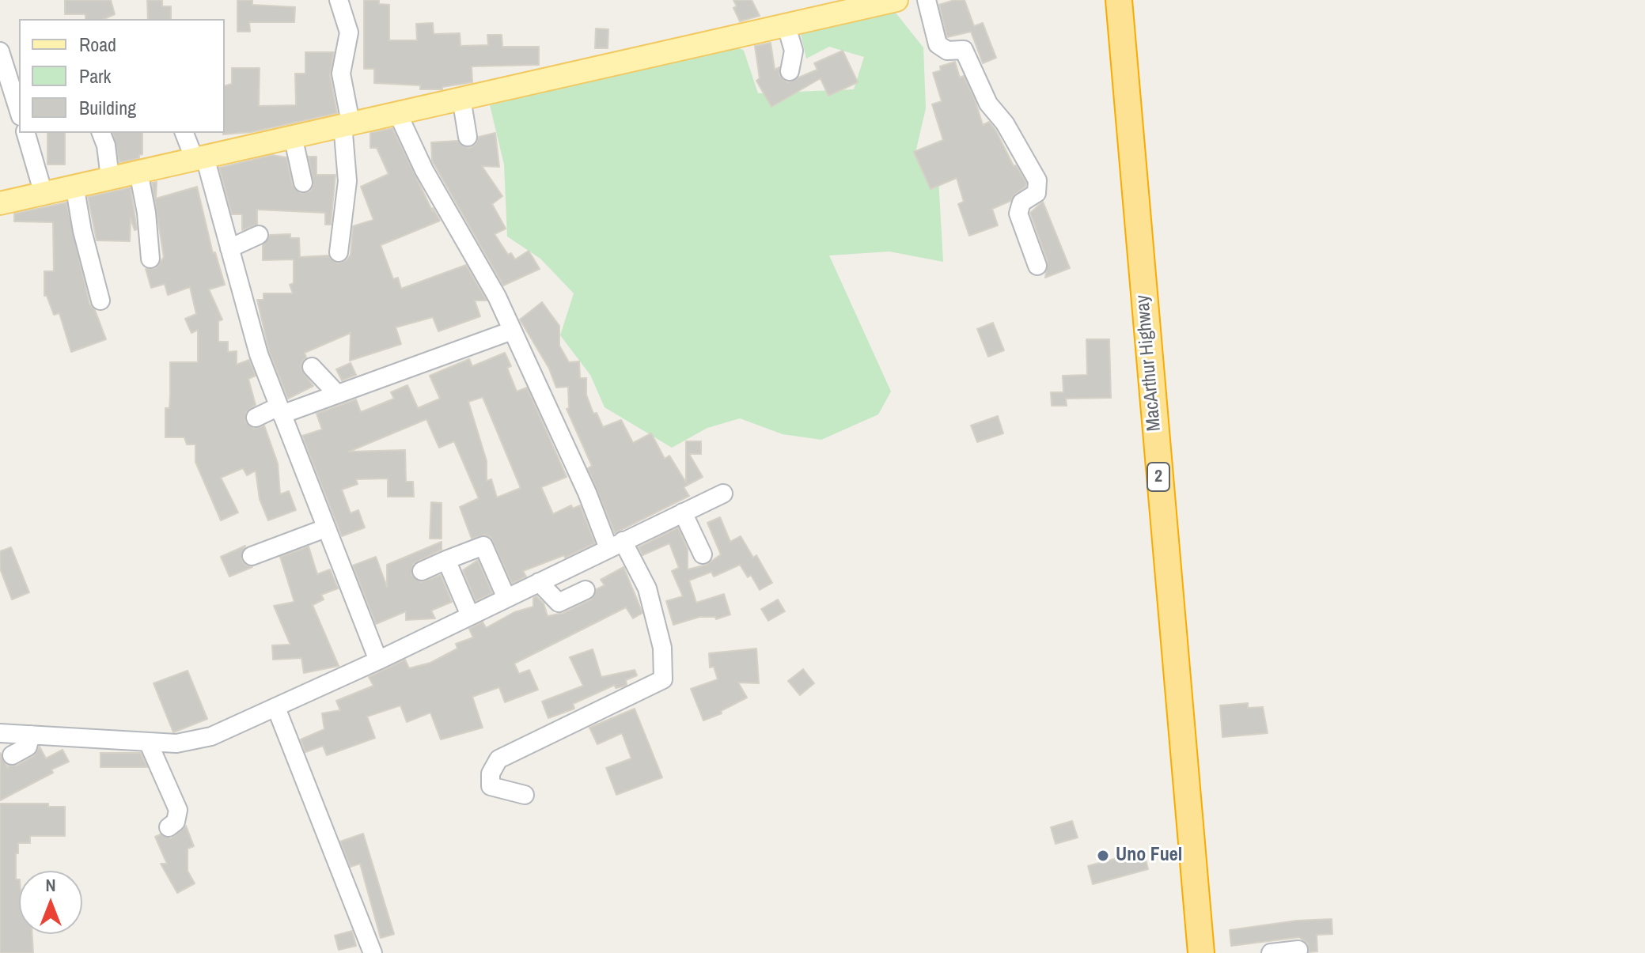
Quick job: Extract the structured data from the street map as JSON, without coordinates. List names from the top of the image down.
{
  "streets": {
    "highway": ["MacArthur Highway", "2"]
  },
  "places": ["Uno Fuel"],
  "legend": ["Road", "Park", "Building"],
  "north": "top"
}
